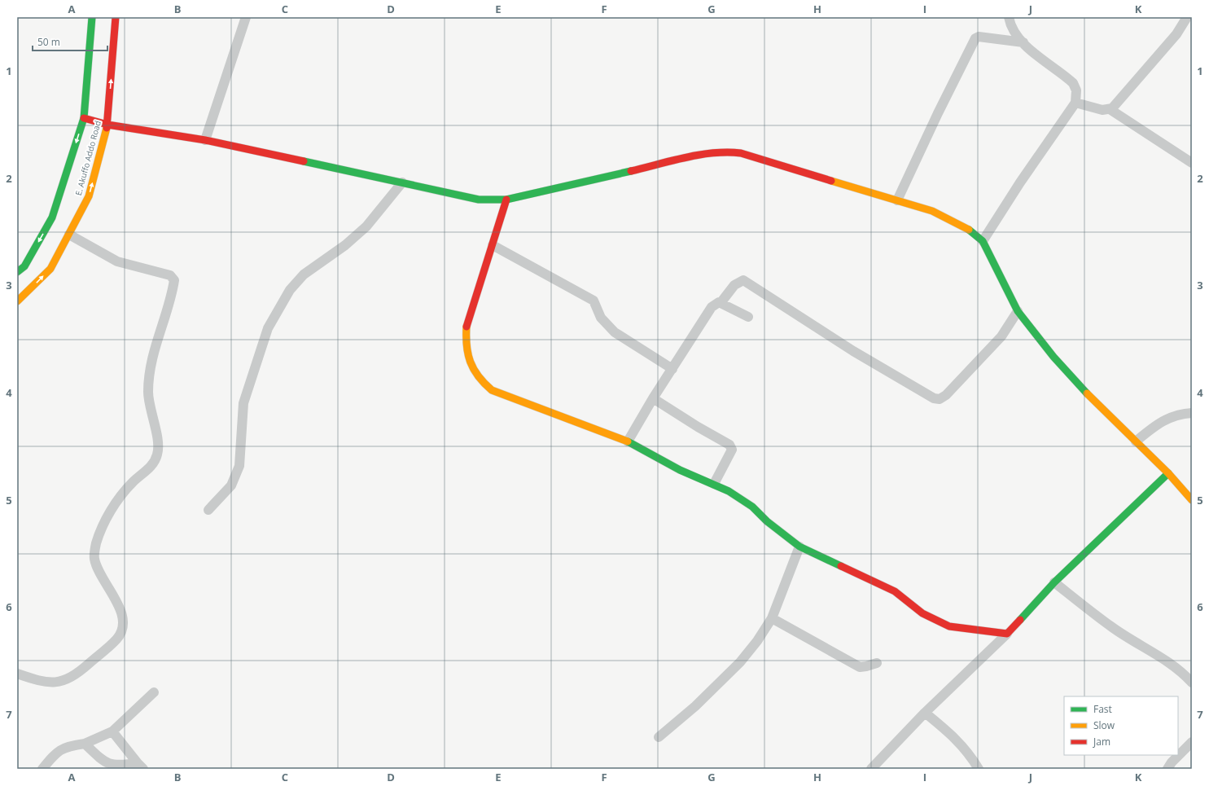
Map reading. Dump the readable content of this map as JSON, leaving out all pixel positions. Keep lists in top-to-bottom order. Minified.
{"streets":{"street":["E. Akuffo Addo Road"]},"legend":["Fast","Slow","Jam"],"scale_bar":"50 m","grid":{"columns":["A","B","C","D","E","F","G","H","I","J","K"],"rows":["1","2","3","4","5","6","7"]}}
